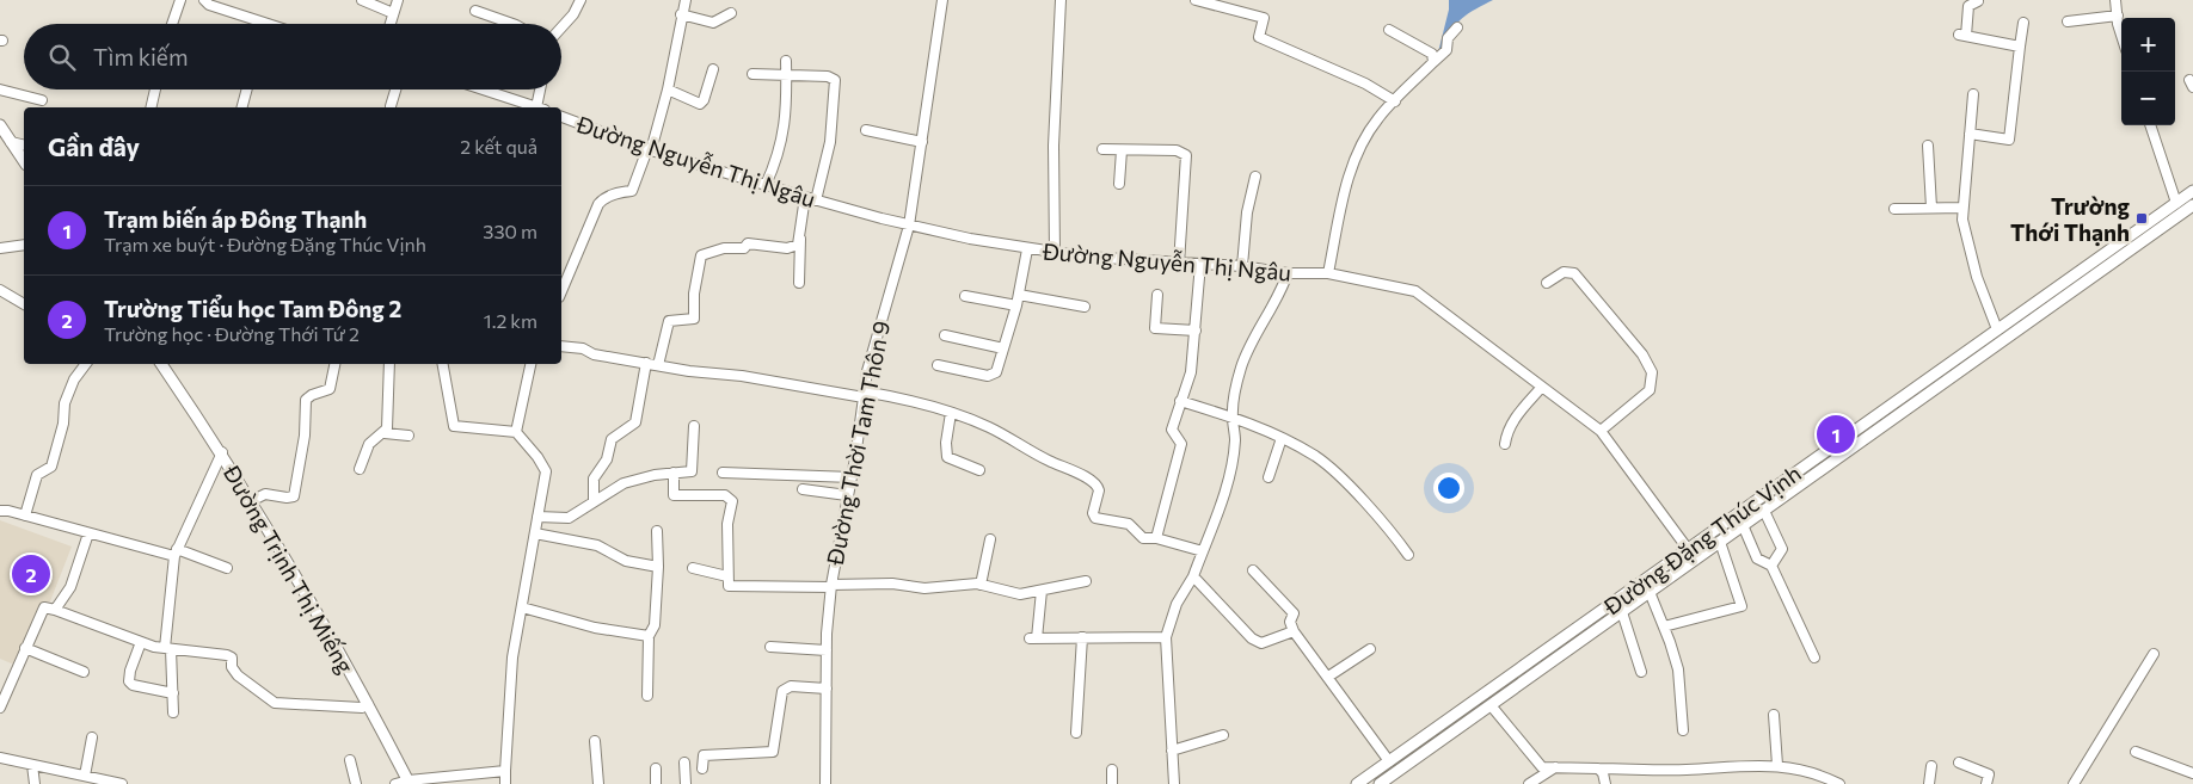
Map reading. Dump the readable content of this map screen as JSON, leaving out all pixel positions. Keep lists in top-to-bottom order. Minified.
{"streets":{"main road":["Đường Đặng Thúc Vịnh","Đường Trịnh Thị Miếng"],"street":["Đường Nguyễn Thị Ngâu","Đường Thời Tam Thôn 9"]},"crossings":[["Đường Nguyễn Thị Ngâu","Đường Thời Tam Thôn 9"],["Đường Nguyễn Thị Ngâu","Đường Đặng Thúc Vịnh"]],"places":{"transit":["Trường Thới Thạnh"]},"page":{"map_buttons":["+","−"],"search":"Tìm kiếm","heading":["Gần đây","2 kết quả"],"list":[{"mark":"1","name":"Trạm biến áp Đông Thạnh","note":"Trạm xe buýt · Đường Đặng Thúc Vịnh","value":"330 m"},{"mark":"2","name":"Trường Tiểu học Tam Đông 2","note":"Trường học · Đường Thới Tứ 2","value":"1.2 km"}],"pins":["1","2"]}}
